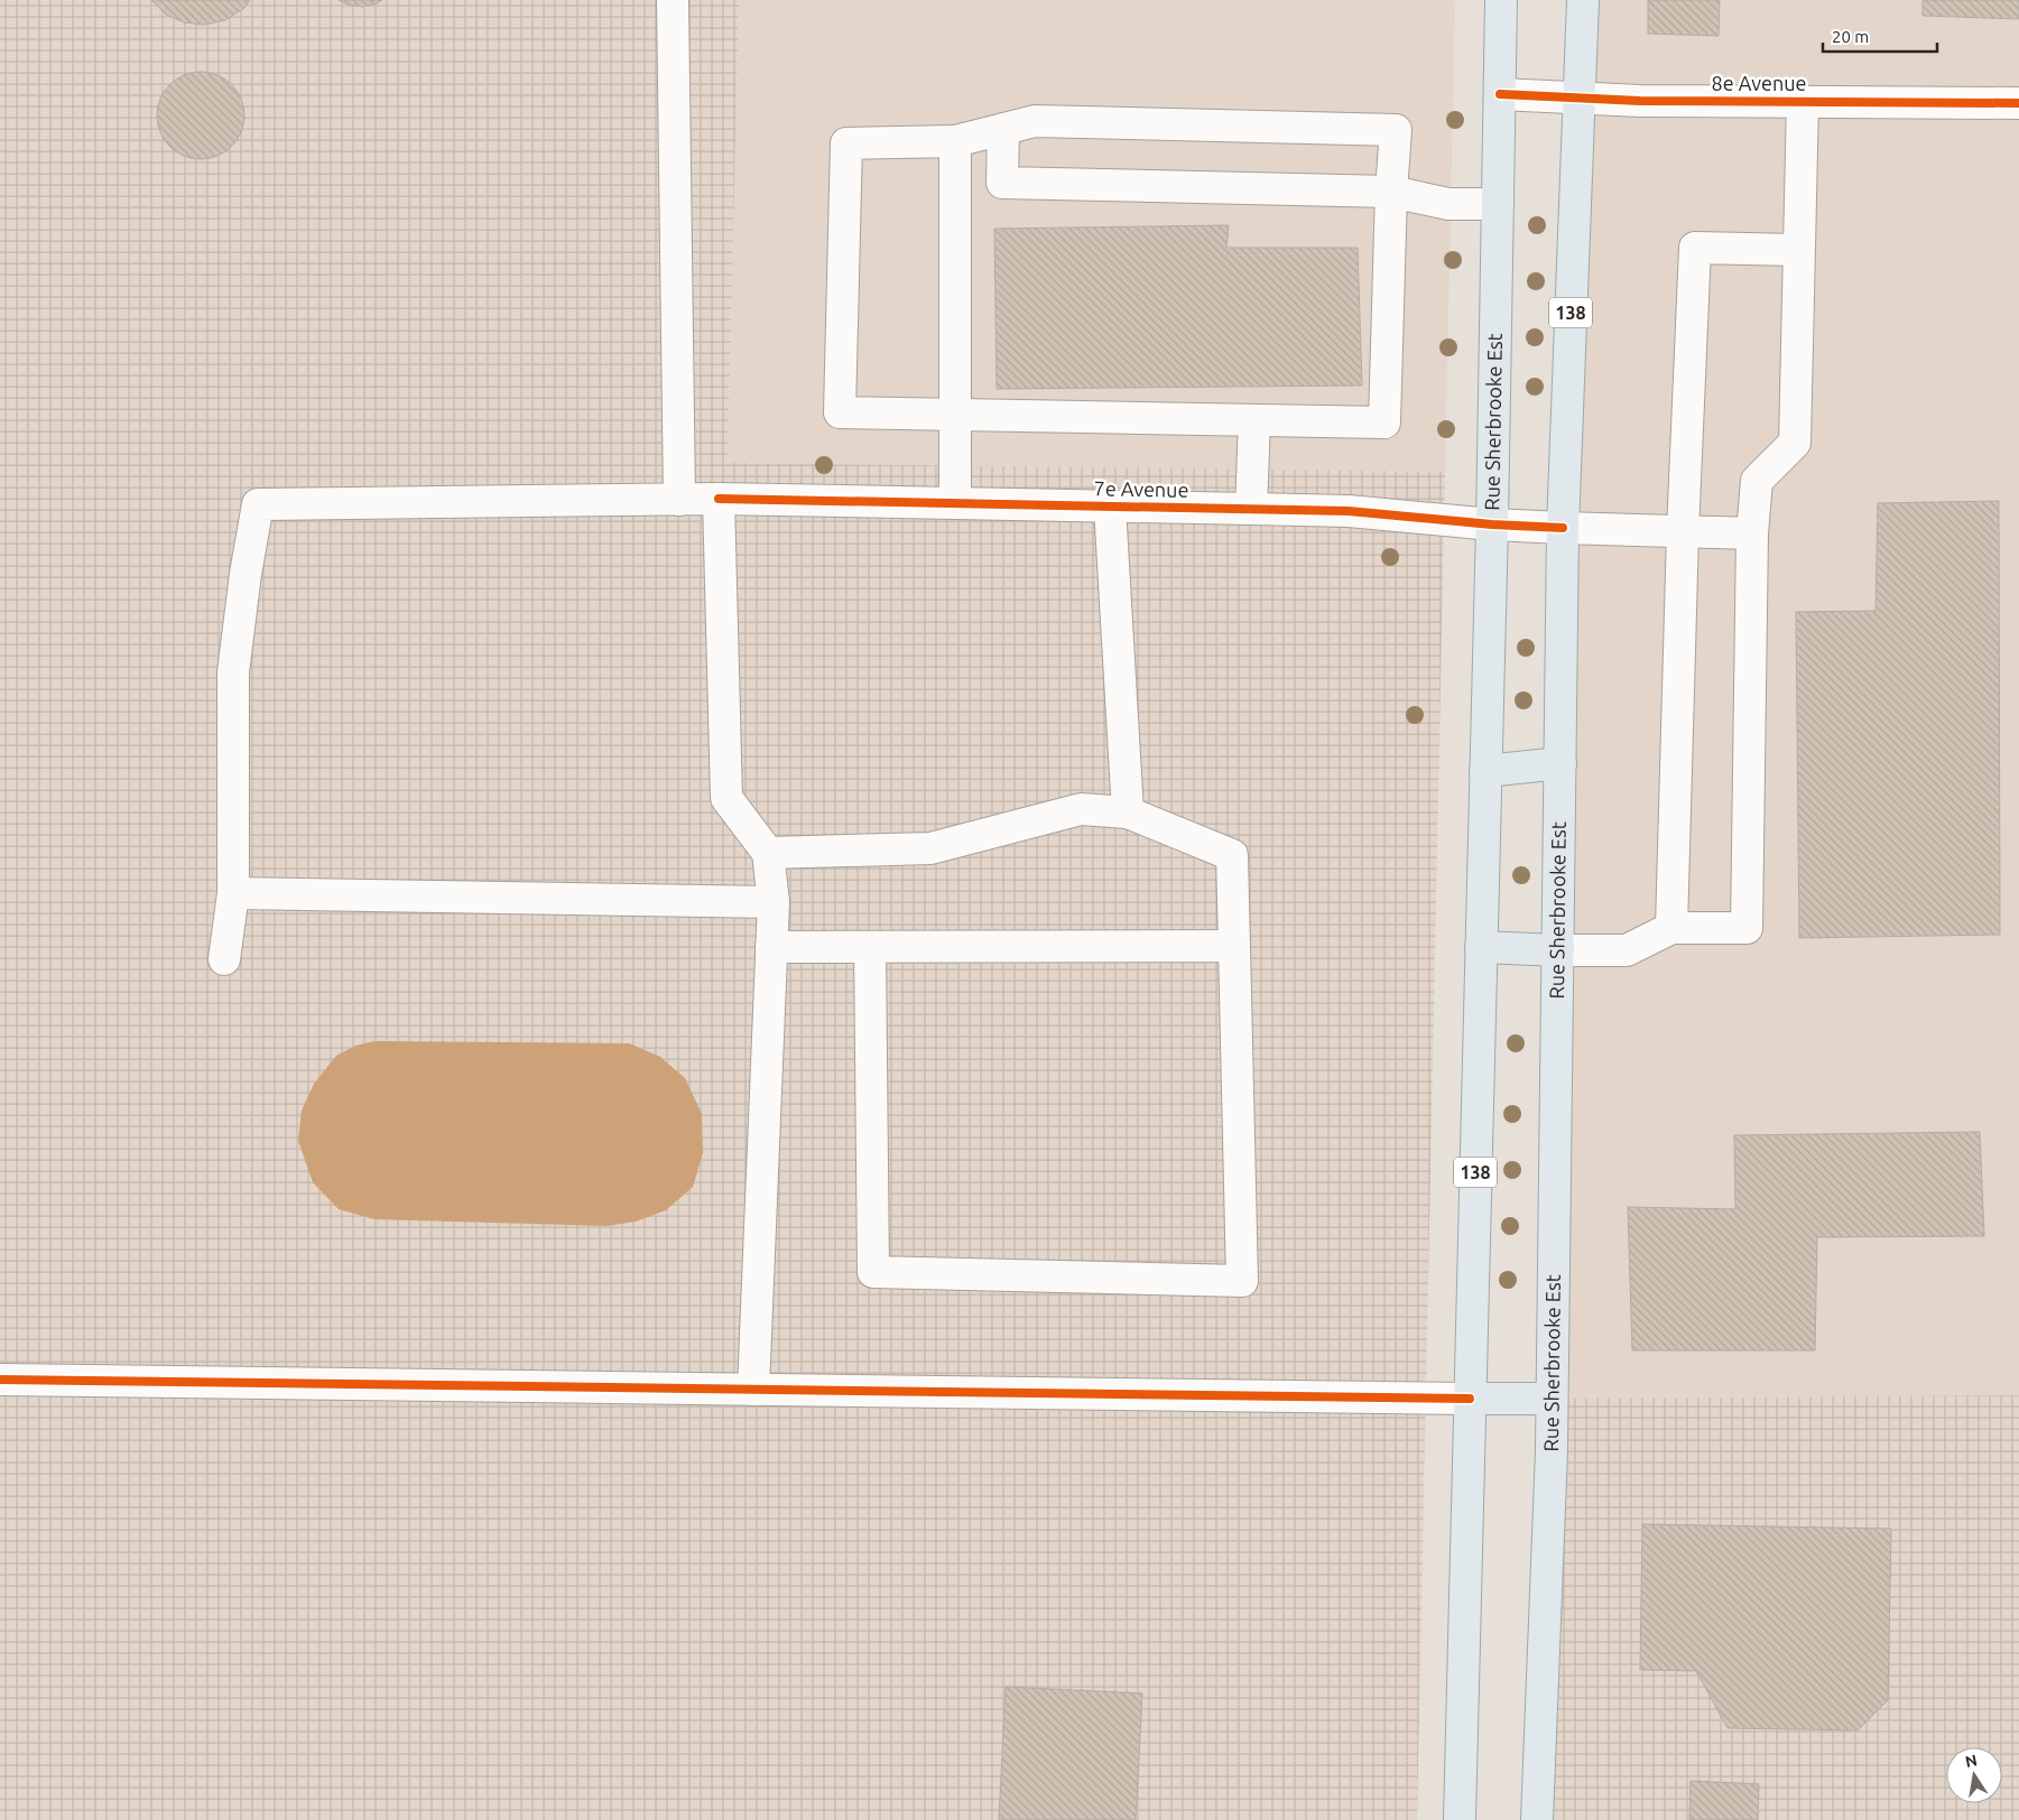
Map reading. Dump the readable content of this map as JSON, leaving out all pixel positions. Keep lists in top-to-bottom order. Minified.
{"streets":{"main road":["138","Rue Sherbrooke Est"],"street":["8e Avenue","7e Avenue"]},"crossings":[["8e Avenue","Rue Sherbrooke Est"],["Rue Sherbrooke Est","7e Avenue"]],"scale_bar":"20 m","north":"top"}
